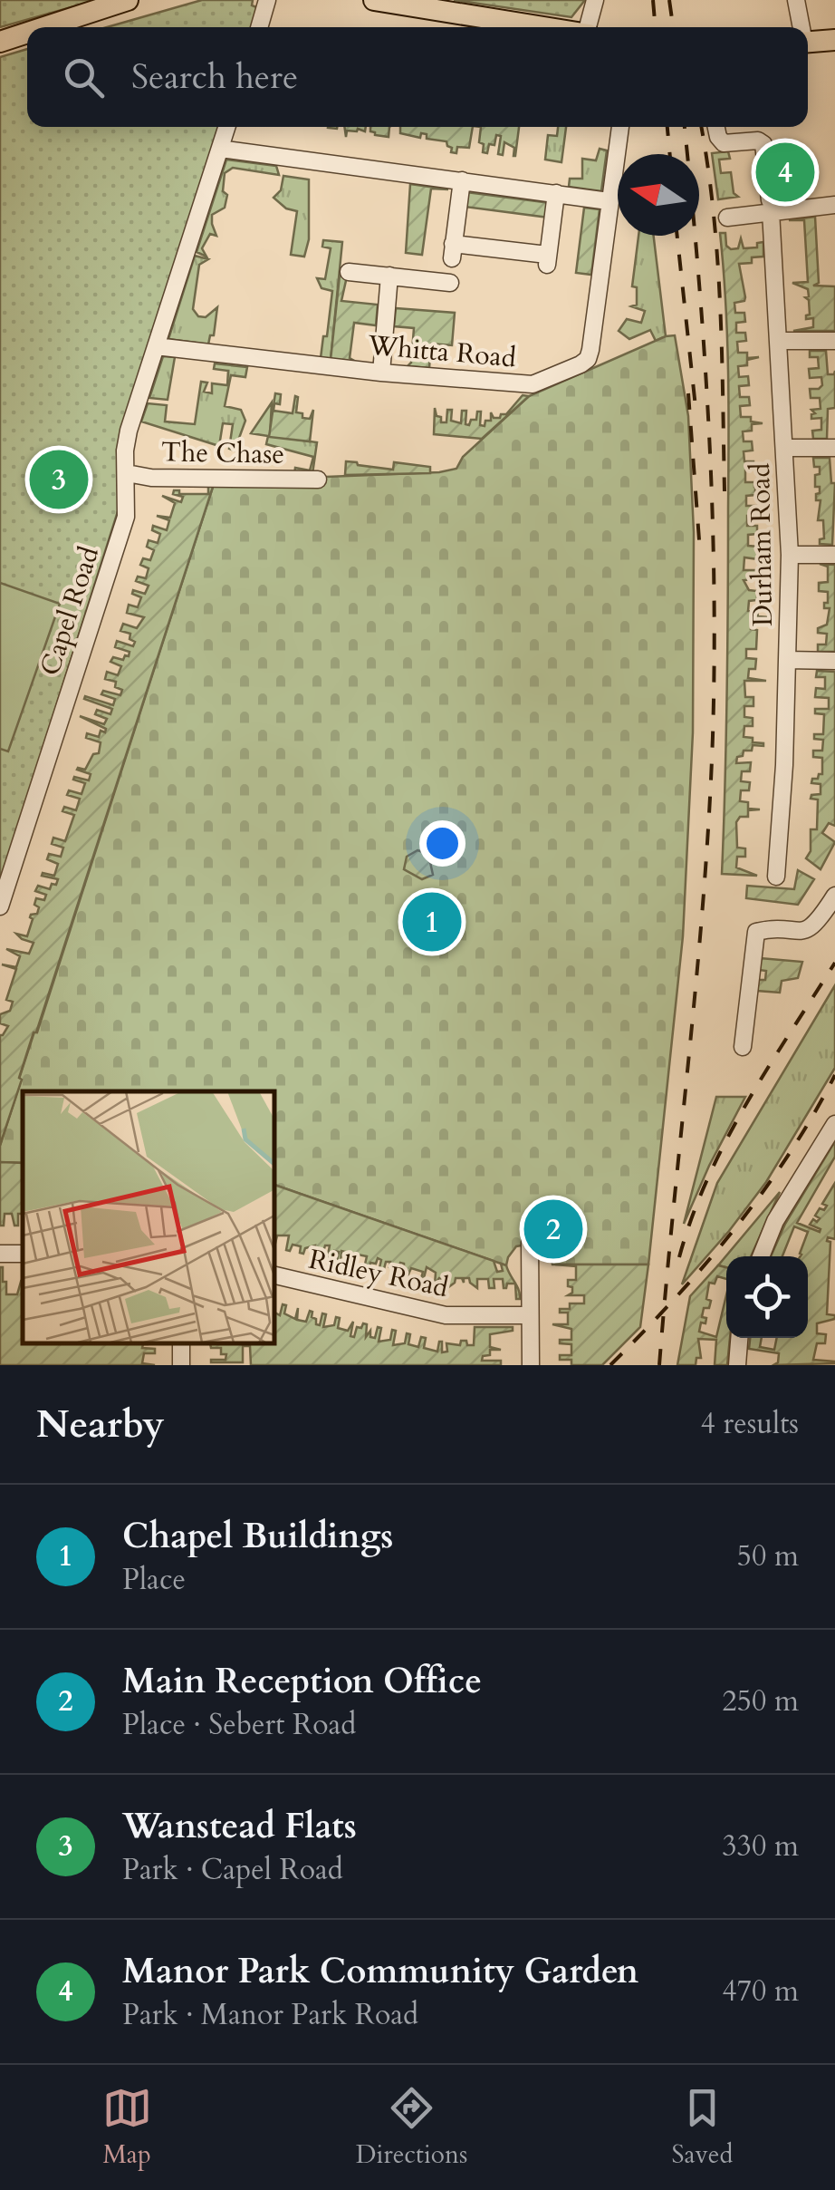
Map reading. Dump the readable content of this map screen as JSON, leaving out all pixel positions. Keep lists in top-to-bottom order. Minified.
{"streets":{"street":["Whitta Road","The Chase","Durham Road","Capel Road","Ridley Road"]},"crossings":[["Whitta Road","Capel Road"],["The Chase","Capel Road"]],"north":"left","page":{"search":"Search here","pins":["4","3","1","2"],"heading":["Nearby","4 results"],"list":[{"mark":"1","name":"Chapel Buildings","note":"Place","value":"50 m"},{"mark":"2","name":"Main Reception Office","note":"Place · Sebert Road","value":"250 m"},{"mark":"3","name":"Wanstead Flats","note":"Park · Capel Road","value":"330 m"},{"mark":"4","name":"Manor Park Community Garden","note":"Park · Manor Park Road","value":"470 m"}],"nav":["Map","Directions","Saved"]}}
